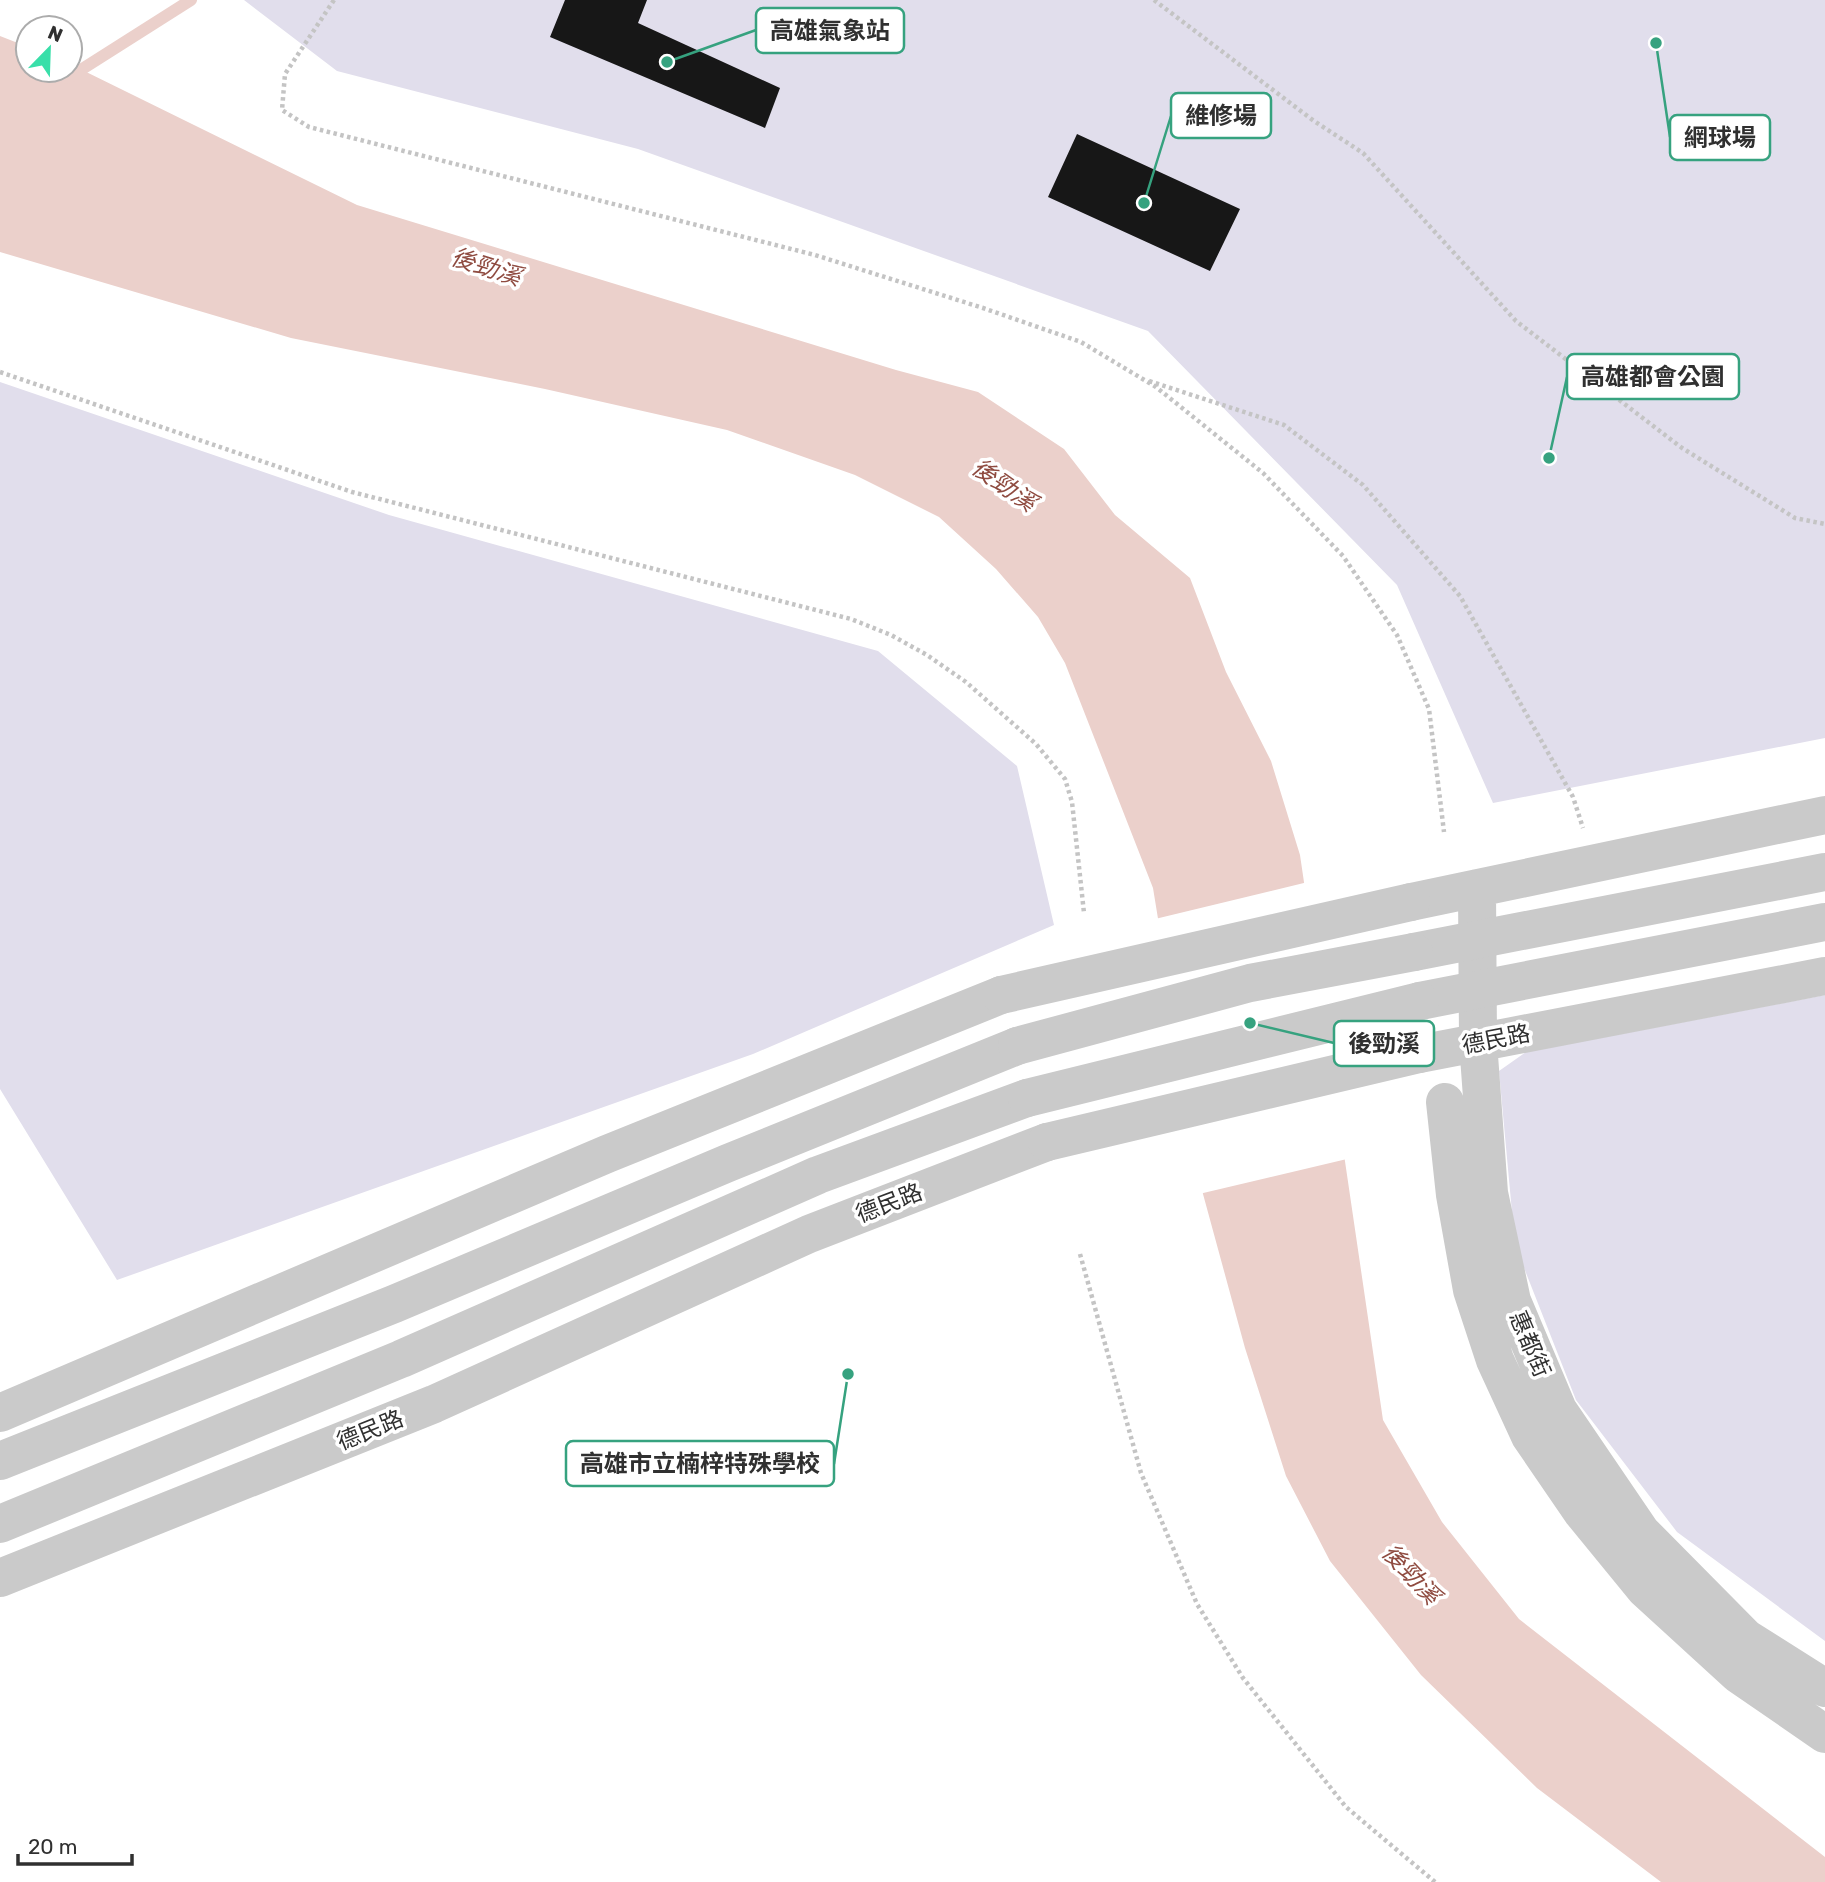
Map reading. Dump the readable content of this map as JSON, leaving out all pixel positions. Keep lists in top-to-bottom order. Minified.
{"streets":{"street":["德民路","惠都街"]},"crossings":[["德民路","惠都街"]],"water":["後勁溪"],"places":["網球場","高雄氣象站","維修場","高雄都會公園","後勁溪","高雄市立楠梓特殊學校"],"scale_bar":"20 m","north":"top right"}
